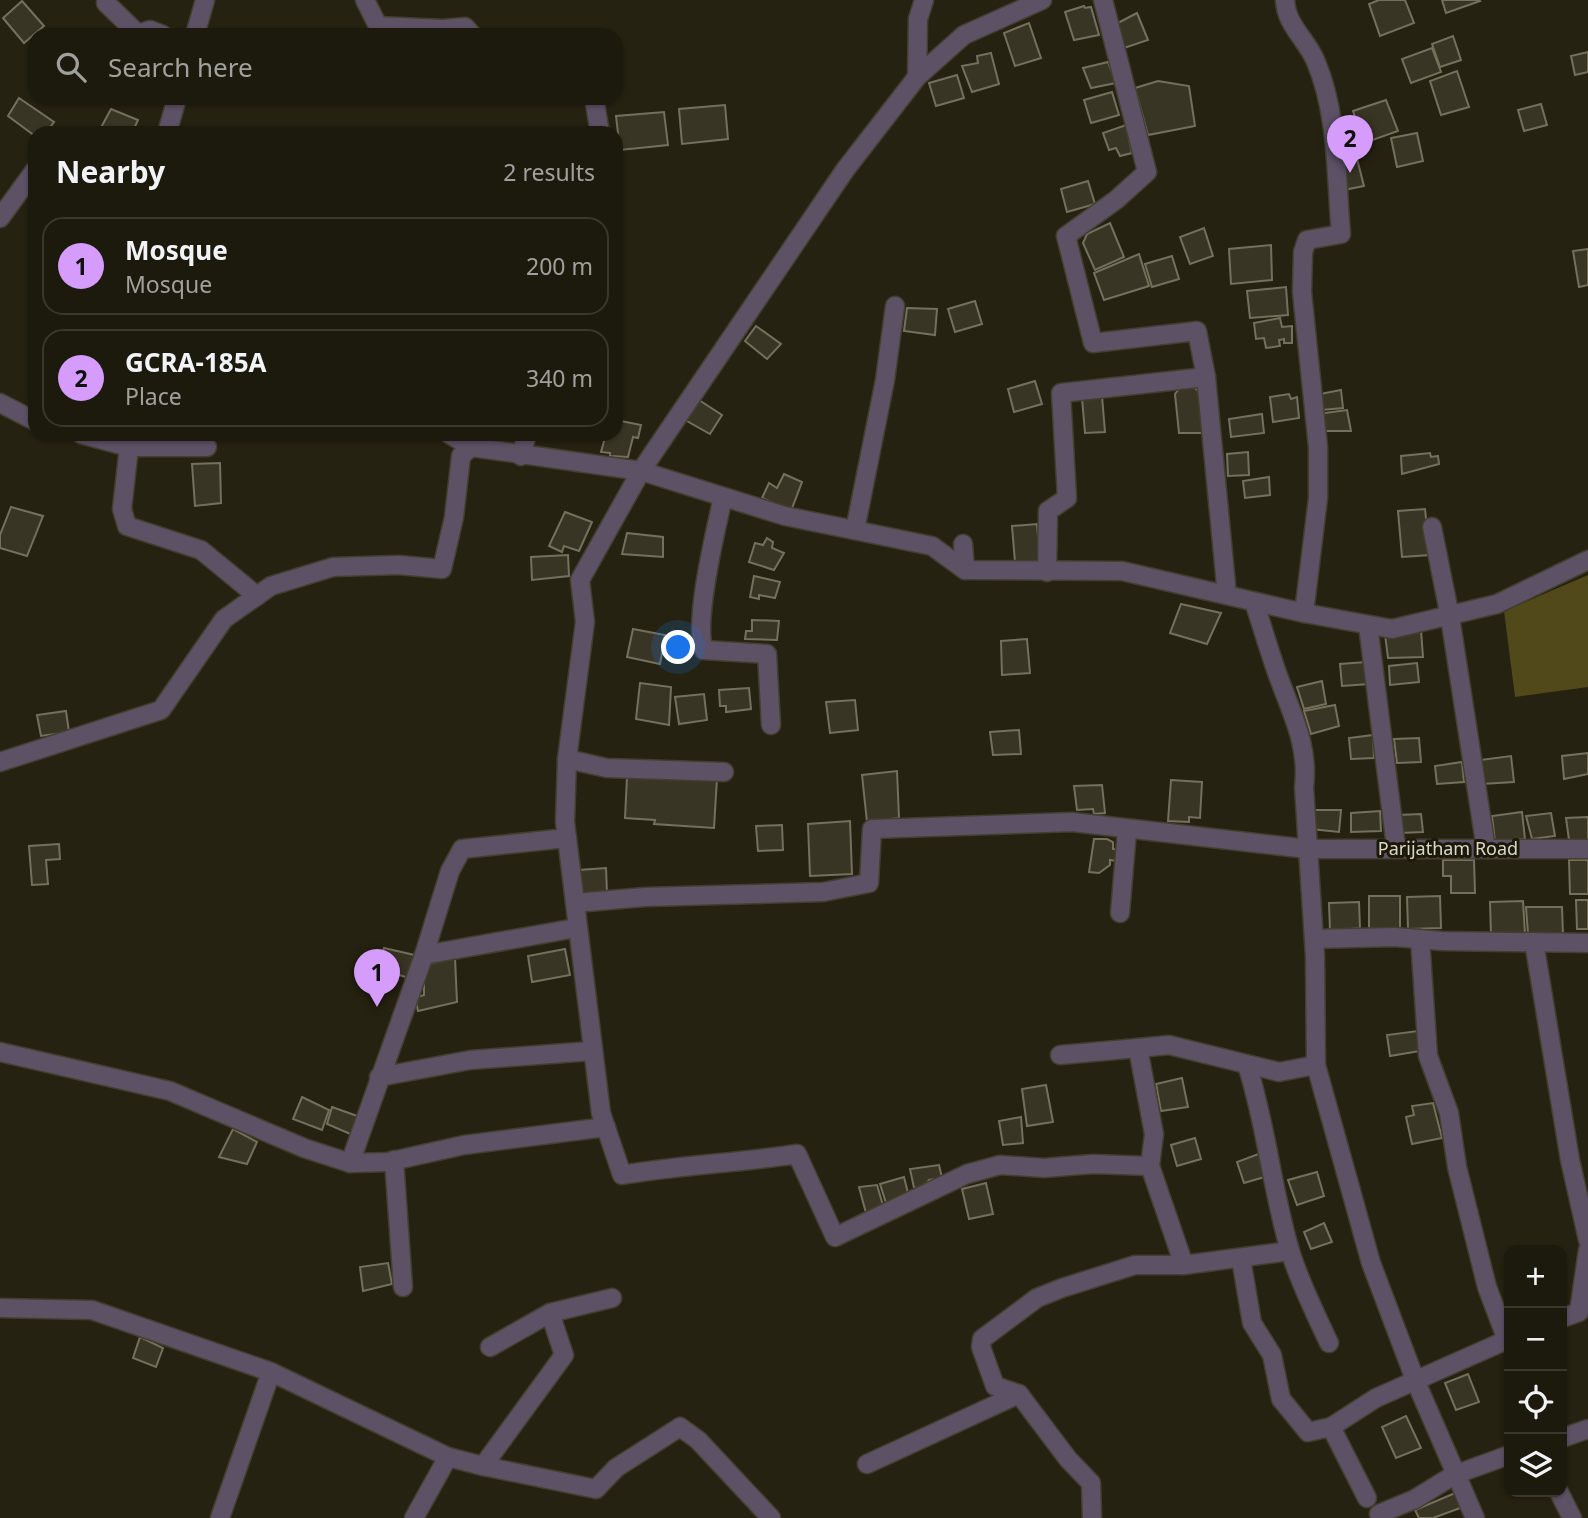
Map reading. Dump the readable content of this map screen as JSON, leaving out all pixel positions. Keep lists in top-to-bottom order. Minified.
{"streets":{"street":["Parijatham Road"]},"page":{"search":"Search here","pins":["2","1"],"heading":["Nearby","2 results"],"list":[{"mark":"1","name":"Mosque","note":"Mosque","value":"200 m"},{"mark":"2","name":"GCRA-185A","note":"Place","value":"340 m"}],"map_buttons":["+","−"]}}
